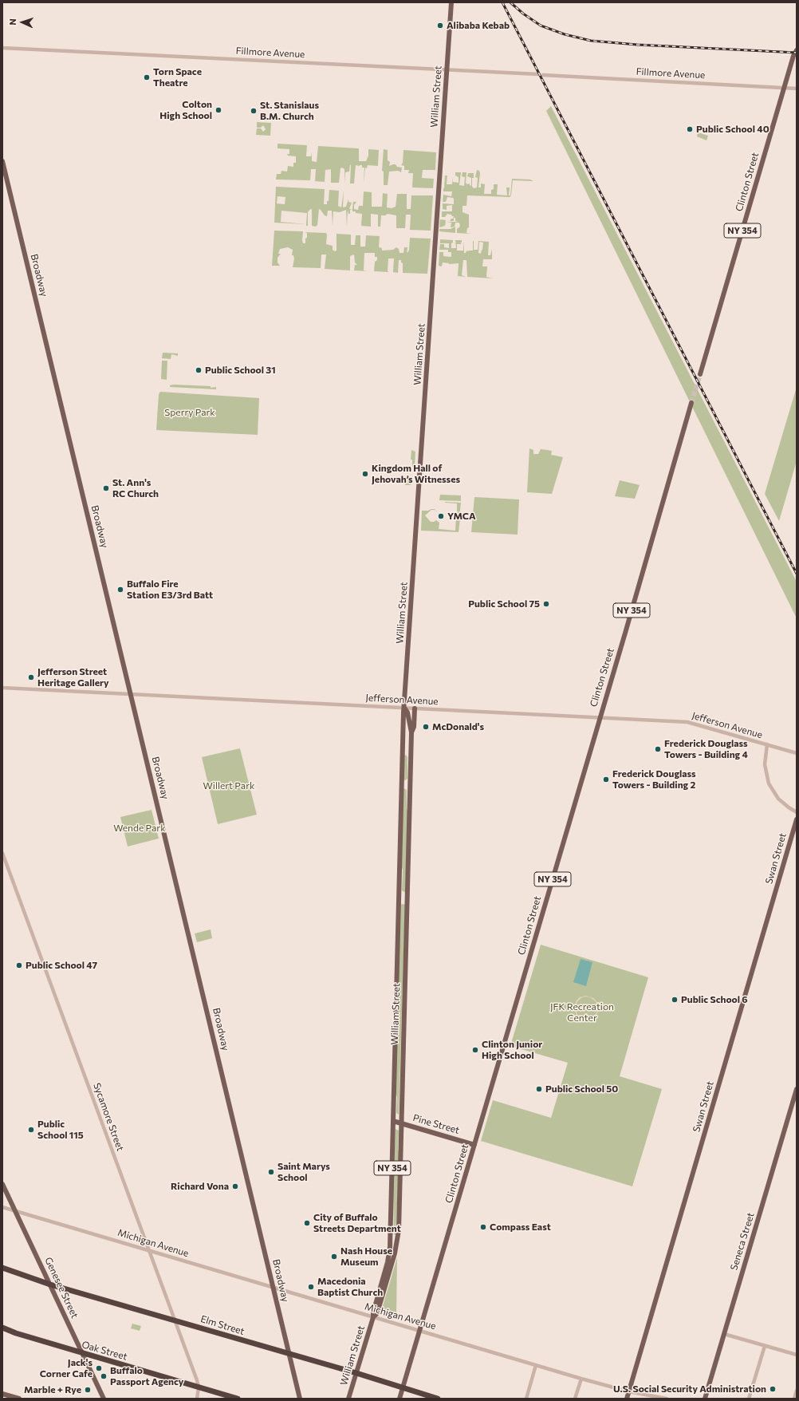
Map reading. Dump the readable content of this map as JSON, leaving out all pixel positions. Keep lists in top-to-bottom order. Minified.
{"streets":{"highway":["Elm Street","Oak Street"],"main road":["William Street","Clinton Street","NY 354","Broadway","Swan Street","Pine Street","Seneca Street","Genesee Street"],"street":["Fillmore Avenue","Jefferson Avenue","Sycamore Street","Michigan Avenue"]},"crossings":[["Fillmore Avenue","William Street"],["Fillmore Avenue","Clinton Street"],["William Street","NY 354"],["William Street","Jefferson Avenue"],["William Street","Pine Street"],["William Street","Michigan Avenue"],["William Street","Elm Street"],["Clinton Street","Jefferson Avenue"],["Clinton Street","Pine Street"],["Clinton Street","Michigan Avenue"],["Clinton Street","Elm Street"],["NY 354","Jefferson Avenue"],["Broadway","Jefferson Avenue"],["Broadway","Michigan Avenue"],["Broadway","Elm Street"],["Swan Street","Michigan Avenue"],["Sycamore Street","Michigan Avenue"],["Sycamore Street","Elm Street"],["Sycamore Street","Oak Street"],["Michigan Avenue","Genesee Street"],["Genesee Street","Elm Street"],["Genesee Street","Oak Street"]],"parks":["Sperry Park","Willert Park","Wende Park","JFK Recreation Center"],"places":["Alibaba Kebab","Torn Space Theatre","Colton High School","St. Stanislaus B.M. Church","Public School 40","Public School 31","Kingdom Hall of Jehovah’s Witnesses","St. Ann's RC Church","YMCA","Buffalo Fire Station E3/3rd Batt","Public School 75","Jefferson Street Heritage Gallery","McDonald's","Frederick Douglass Towers - Building 4","Frederick Douglass Towers - Building 2","Public School 47","Public School 6","Clinton Junior High School","Public School 50","Public School 115","Saint Marys School","Richard Vona","City of Buffalo Streets Department","Compass East","Nash House Museum","Macedonia Baptist Church","Jack's Corner Cafe","Buffalo Passport Agency","U.S. Social Security Administration","Marble + Rye"],"north":"left"}
